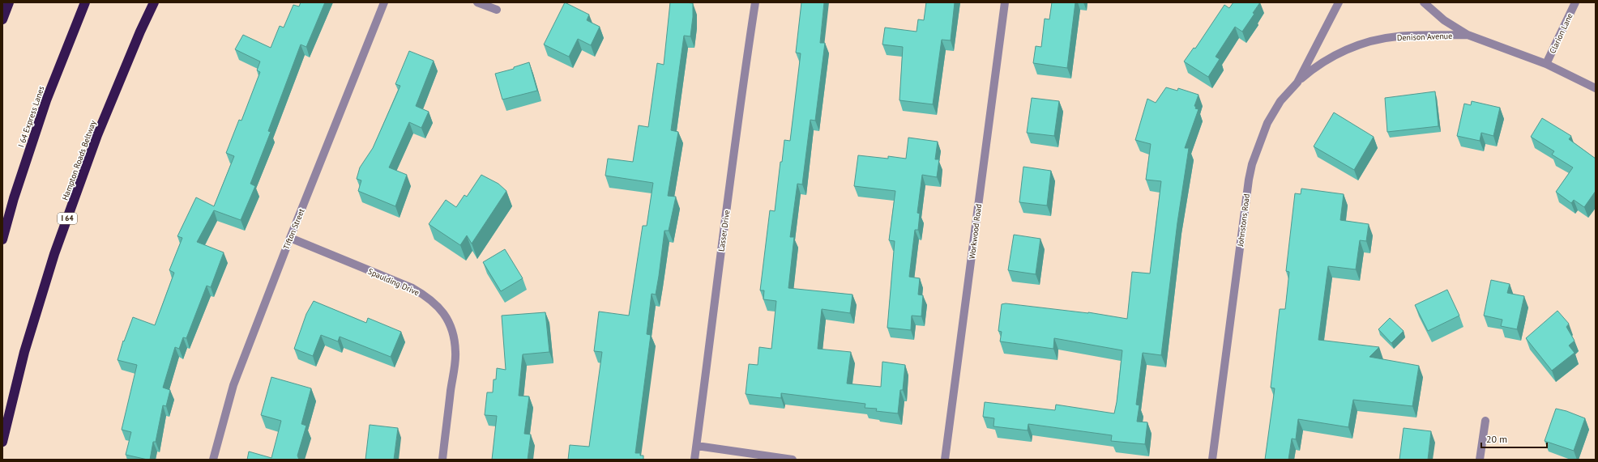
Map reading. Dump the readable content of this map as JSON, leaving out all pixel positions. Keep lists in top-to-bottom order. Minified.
{"streets":{"highway":["I 64 Express Lanes","Hampton Roads Beltway","I 64"],"street":["Clarion Lane","Denison Avenue","Johnstons Road","Tifton Street","Lasser Drive","Workwood Road","Spaulding Drive"]},"crossings":[["Clarion Lane","Denison Avenue"],["Denison Avenue","Johnstons Road"],["Tifton Street","Spaulding Drive"]],"scale_bar":"20 m"}
